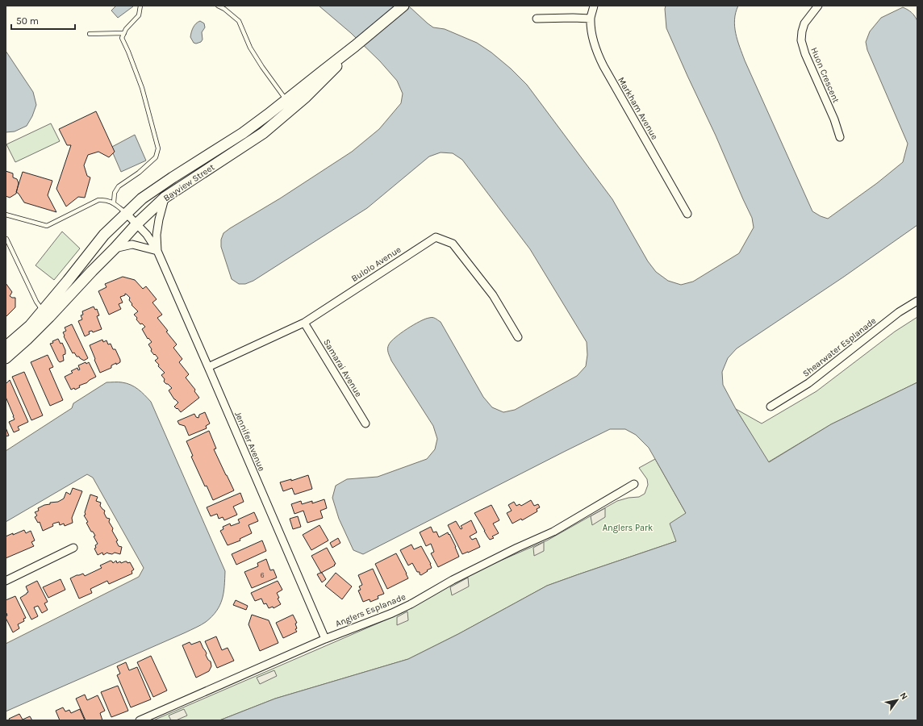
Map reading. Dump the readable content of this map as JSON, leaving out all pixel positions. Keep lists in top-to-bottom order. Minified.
{"streets":{"main road":["Bayview Street"],"street":["Huon Crescent","Markham Avenue","Bulolo Avenue","Shearwater Esplanade","Samarai Avenue","Jennifer Avenue","Anglers Esplanade"]},"crossings":[["Bayview Street","Jennifer Avenue"],["Bulolo Avenue","Samarai Avenue"],["Bulolo Avenue","Jennifer Avenue"],["Jennifer Avenue","Anglers Esplanade"]],"parks":["Anglers Park"],"house_numbers":["6"],"scale_bar":"50 m","north":"top right"}
